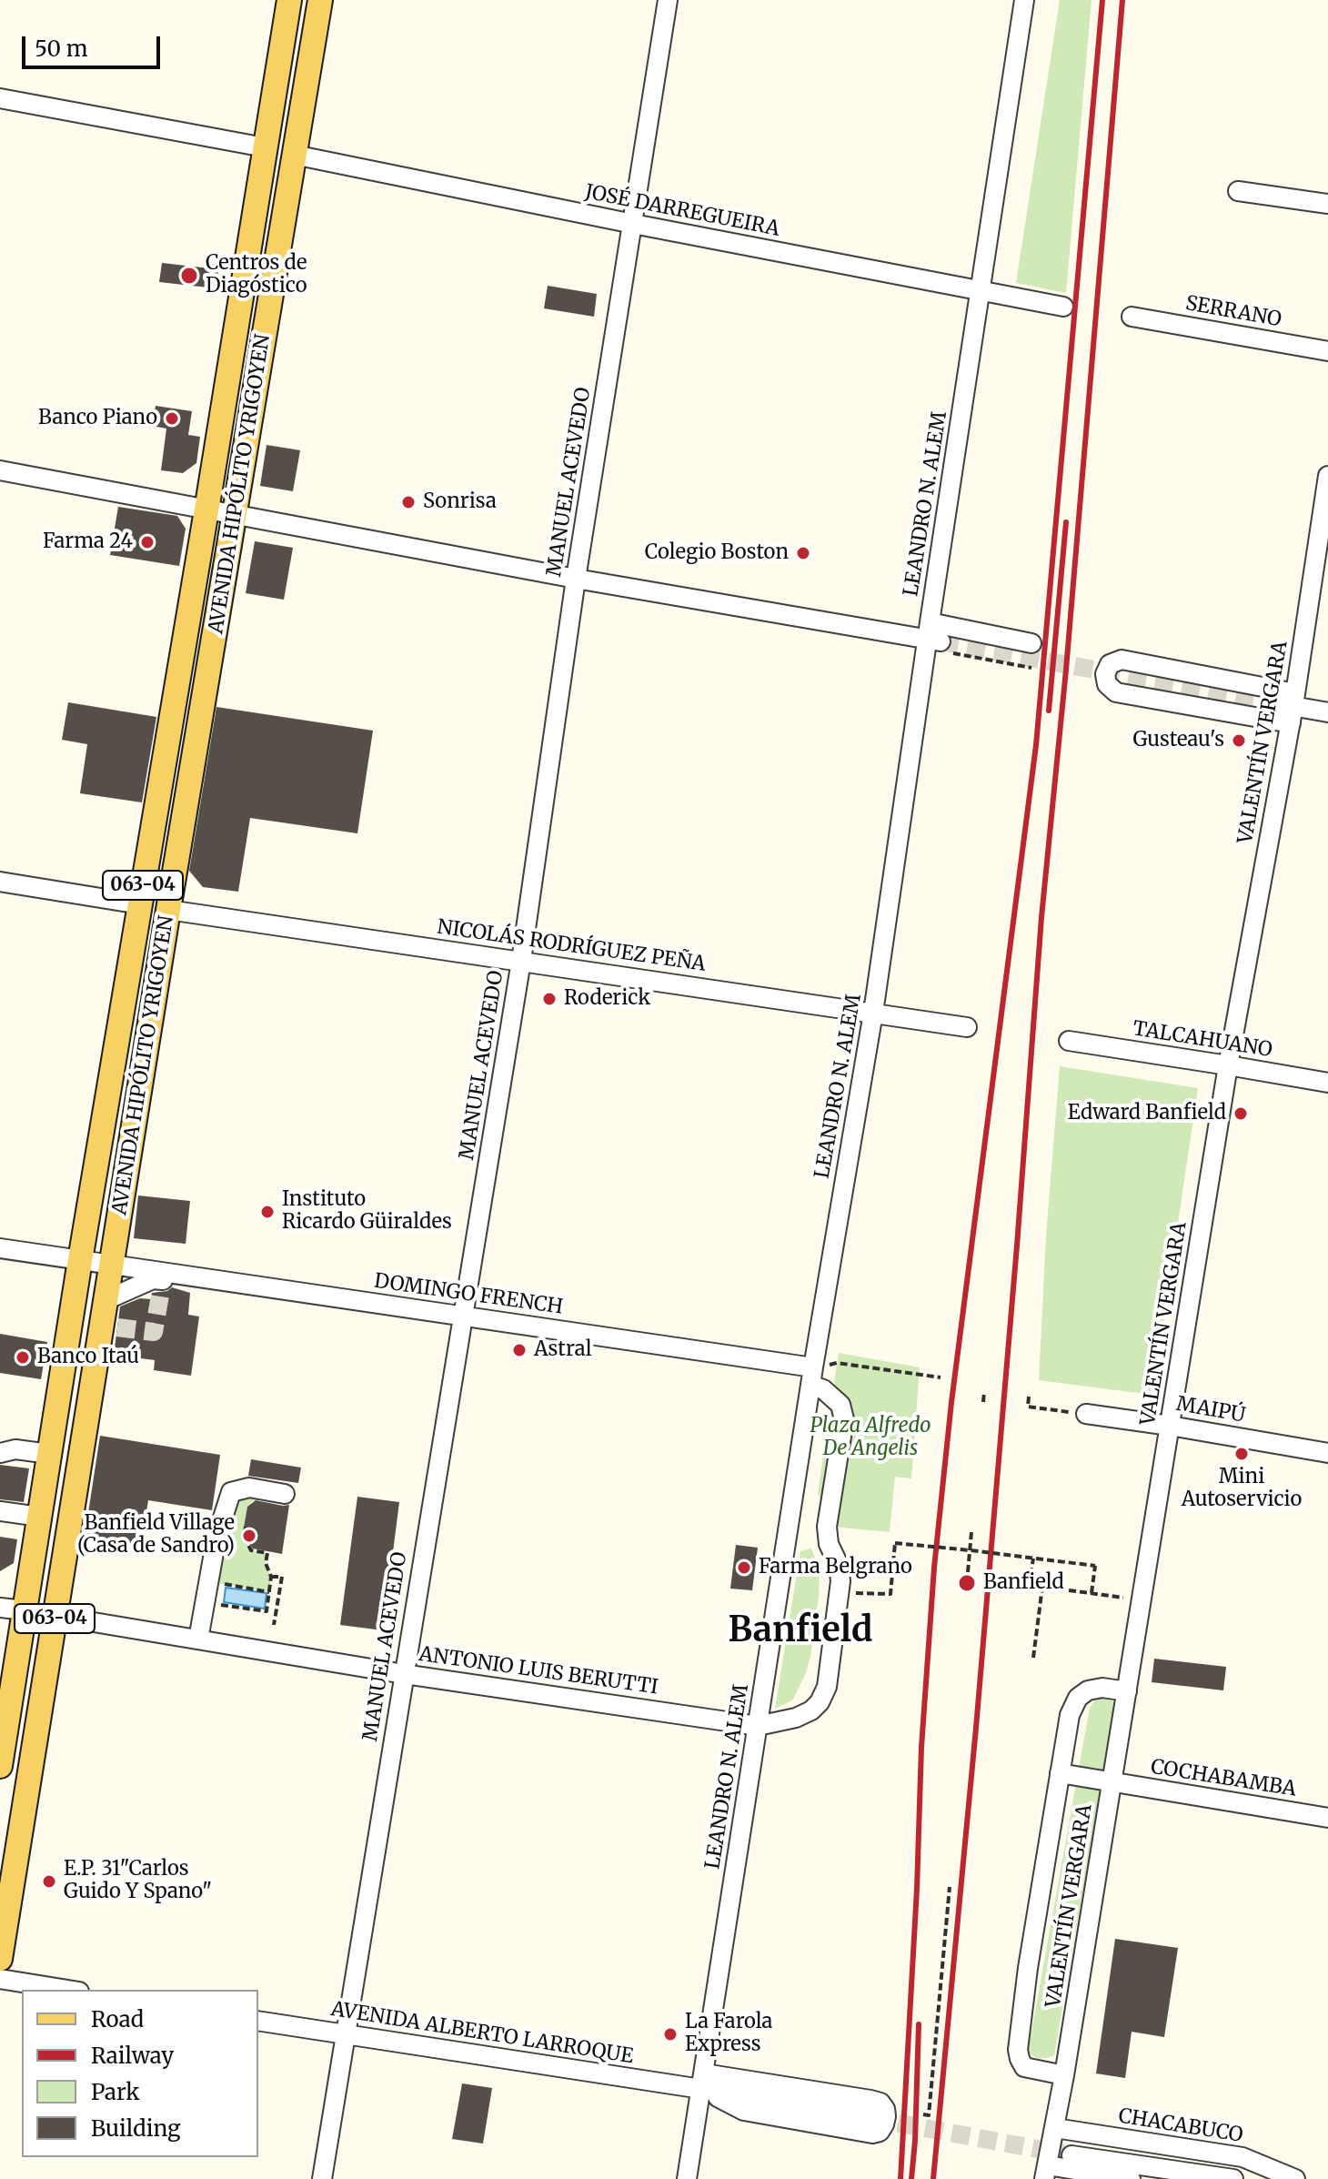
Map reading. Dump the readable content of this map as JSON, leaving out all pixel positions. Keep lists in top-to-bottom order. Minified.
{"streets":{"main road":["AVENIDA HIPÓLITO YRIGOYEN","063-04"],"street":["JOSÉ DARREGUEIRA","SERRANO","MANUEL ACEVEDO","LEANDRO N. ALEM","VALENTÍN VERGARA","NICOLÁS RODRÍGUEZ PEÑA","TALCAHUANO","DOMINGO FRENCH","MAIPÚ","ANTONIO LUIS BERUTTI","COCHABAMBA","AVENIDA ALBERTO LARROQUE","CHACABUCO"]},"crossings":[["JOSÉ DARREGUEIRA","MANUEL ACEVEDO"],["JOSÉ DARREGUEIRA","AVENIDA HIPÓLITO YRIGOYEN"],["JOSÉ DARREGUEIRA","LEANDRO N. ALEM"],["MANUEL ACEVEDO","NICOLÁS RODRÍGUEZ PEÑA"],["MANUEL ACEVEDO","DOMINGO FRENCH"],["MANUEL ACEVEDO","ANTONIO LUIS BERUTTI"],["MANUEL ACEVEDO","AVENIDA ALBERTO LARROQUE"],["AVENIDA HIPÓLITO YRIGOYEN","NICOLÁS RODRÍGUEZ PEÑA"],["AVENIDA HIPÓLITO YRIGOYEN","DOMINGO FRENCH"],["AVENIDA HIPÓLITO YRIGOYEN","ANTONIO LUIS BERUTTI"],["LEANDRO N. ALEM","NICOLÁS RODRÍGUEZ PEÑA"],["LEANDRO N. ALEM","DOMINGO FRENCH"],["LEANDRO N. ALEM","ANTONIO LUIS BERUTTI"],["LEANDRO N. ALEM","AVENIDA ALBERTO LARROQUE"],["VALENTÍN VERGARA","TALCAHUANO"],["VALENTÍN VERGARA","MAIPÚ"],["VALENTÍN VERGARA","COCHABAMBA"],["VALENTÍN VERGARA","CHACABUCO"]],"districts":["Banfield"],"parks":["Plaza Alfredo De Angelis"],"places":["Centros de Diagóstico","Banco Piano","Sonrisa","Farma 24","Colegio Boston","Gusteau's","Roderick","Edward Banfield","Instituto Ricardo Güiraldes","Astral","Banco Itaú","Mini Autoservicio","Banfield Village (Casa de Sandro)","Farma Belgrano","Banfield","E.P. 31\"Carlos Guido Y Spano\"","La Farola Express"],"legend":["Road","Railway","Park","Building"],"scale_bar":"50 m"}
